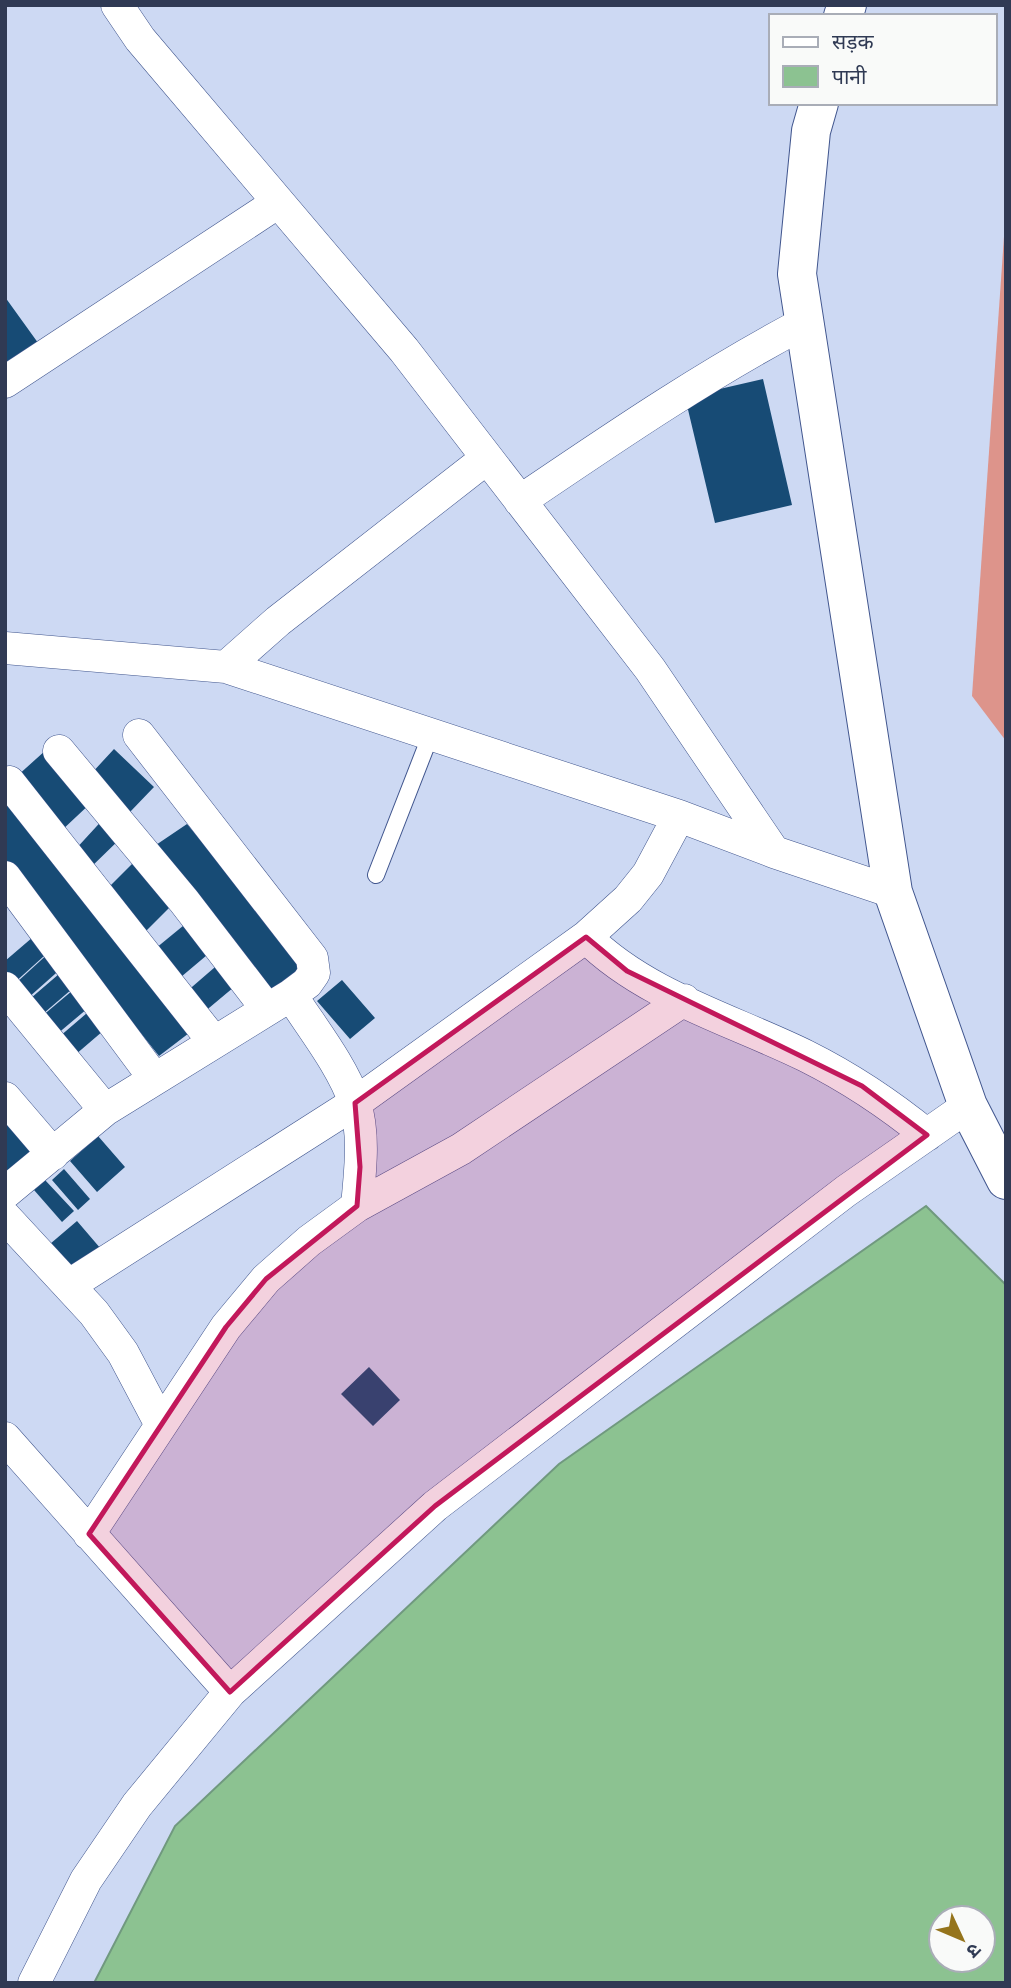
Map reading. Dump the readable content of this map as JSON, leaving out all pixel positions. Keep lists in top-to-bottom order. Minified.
{"legend":["सड़क","पानी"],"north":"bottom right"}
